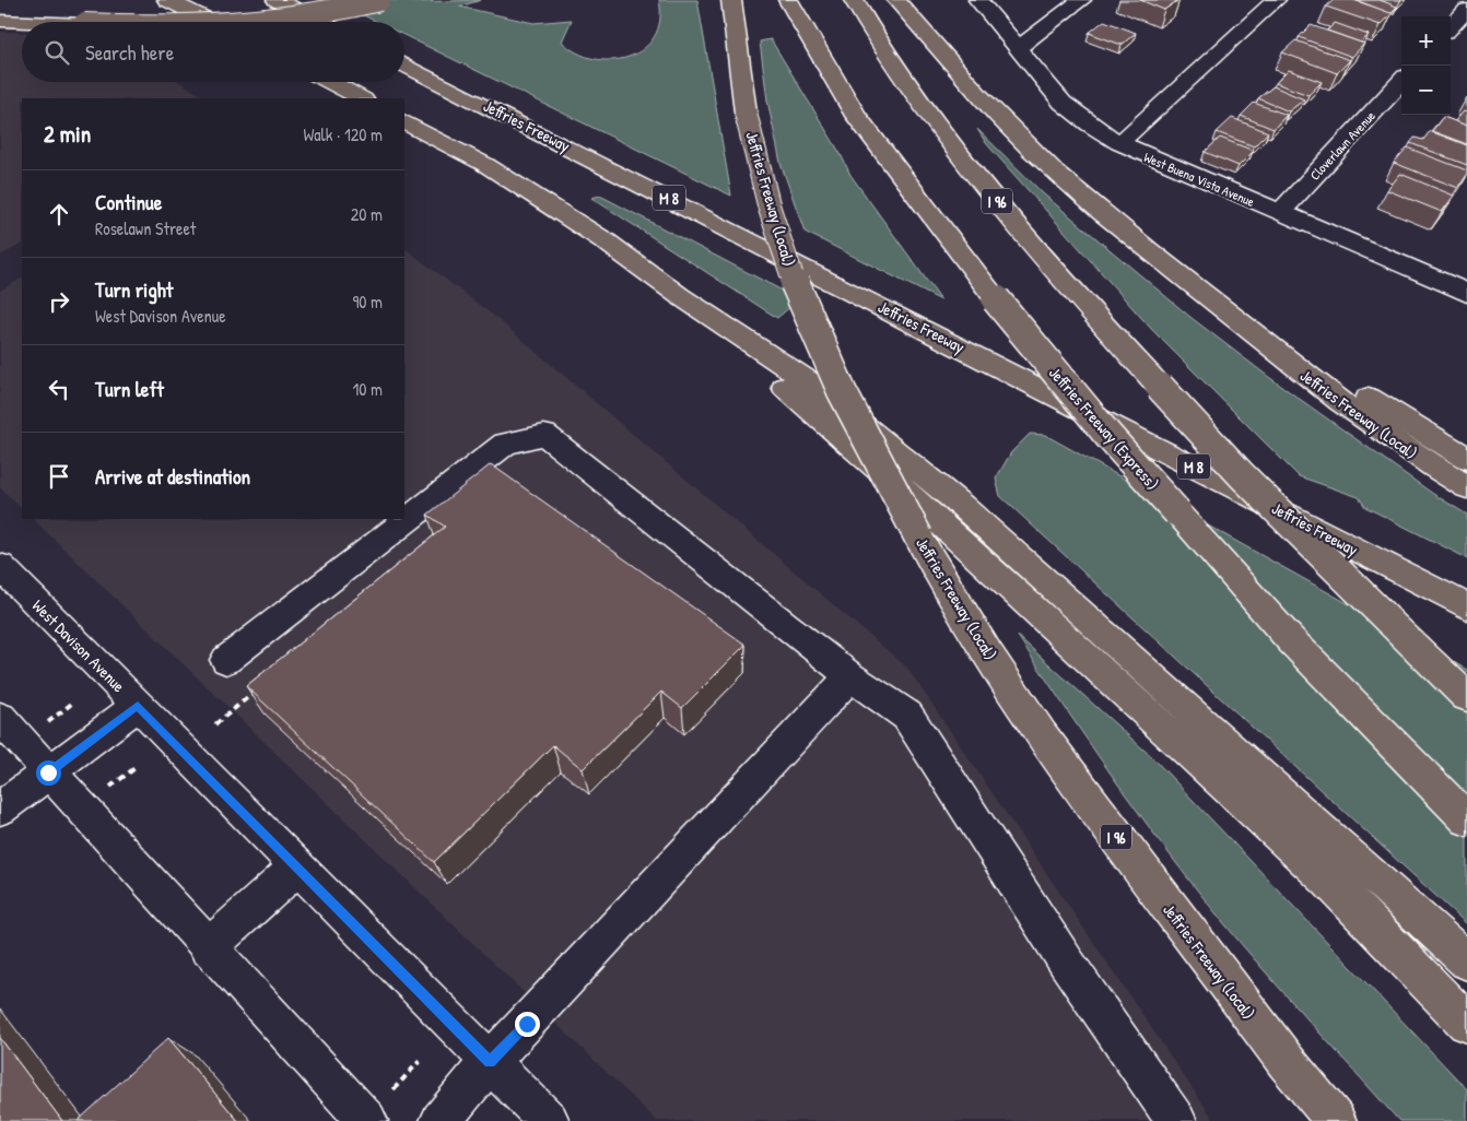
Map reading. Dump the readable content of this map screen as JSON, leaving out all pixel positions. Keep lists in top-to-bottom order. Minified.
{"streets":{"highway":["Jeffries Freeway","M 8","Jeffries Freeway (Local)","I 96","Jeffries Freeway (Express)"],"street":["Cloverlawn Avenue","West Buena Vista Avenue","West Davison Avenue"]},"crossings":[["Cloverlawn Avenue","West Buena Vista Avenue"]],"page":{"map_buttons":["+","−"],"search":"Search here","heading":["2 min","Walk · 120 m"],"list":[["Continue","Roselawn Street","20 m"],["Turn right","West Davison Avenue","90 m"],["Turn left","10 m"],"Arrive at destination"]}}
